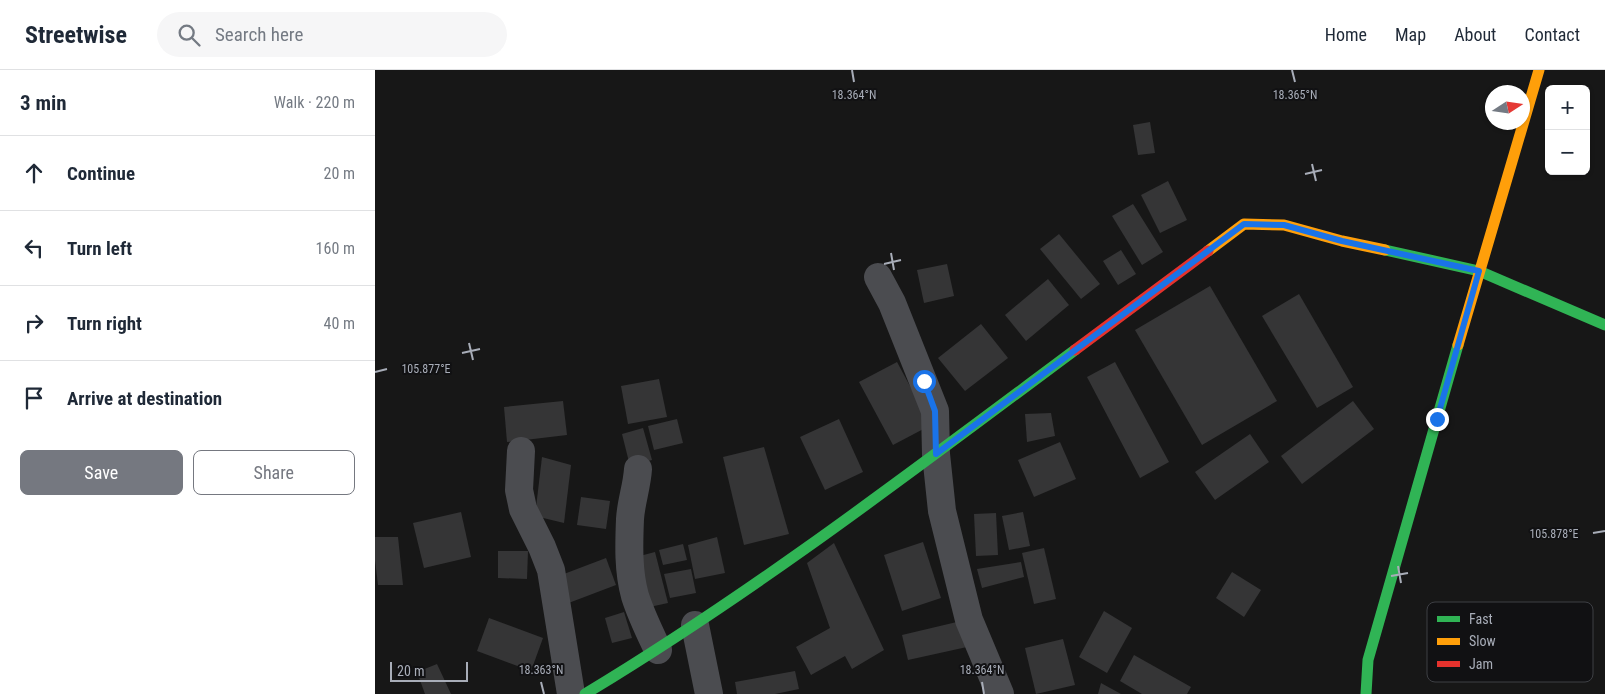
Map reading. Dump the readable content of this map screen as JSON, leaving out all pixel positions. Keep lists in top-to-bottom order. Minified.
{"legend":["Fast","Slow","Jam"],"scale_bar":"20 m","north":"right","page":{"header":"Streetwise","search":"Search here","nav":["Home","Map","About","Contact"],"heading":["3 min","Walk · 220 m"],"map_buttons":["+","−"],"list":[["Continue","20 m"],["Turn left","160 m"],["Turn right","40 m"],"Arrive at destination"],"buttons":["Save","Share"],"scale":"20 m"},"coordinates":["18.364°N","18.365°N","105.877°E","105.878°E","18.363°N"]}
